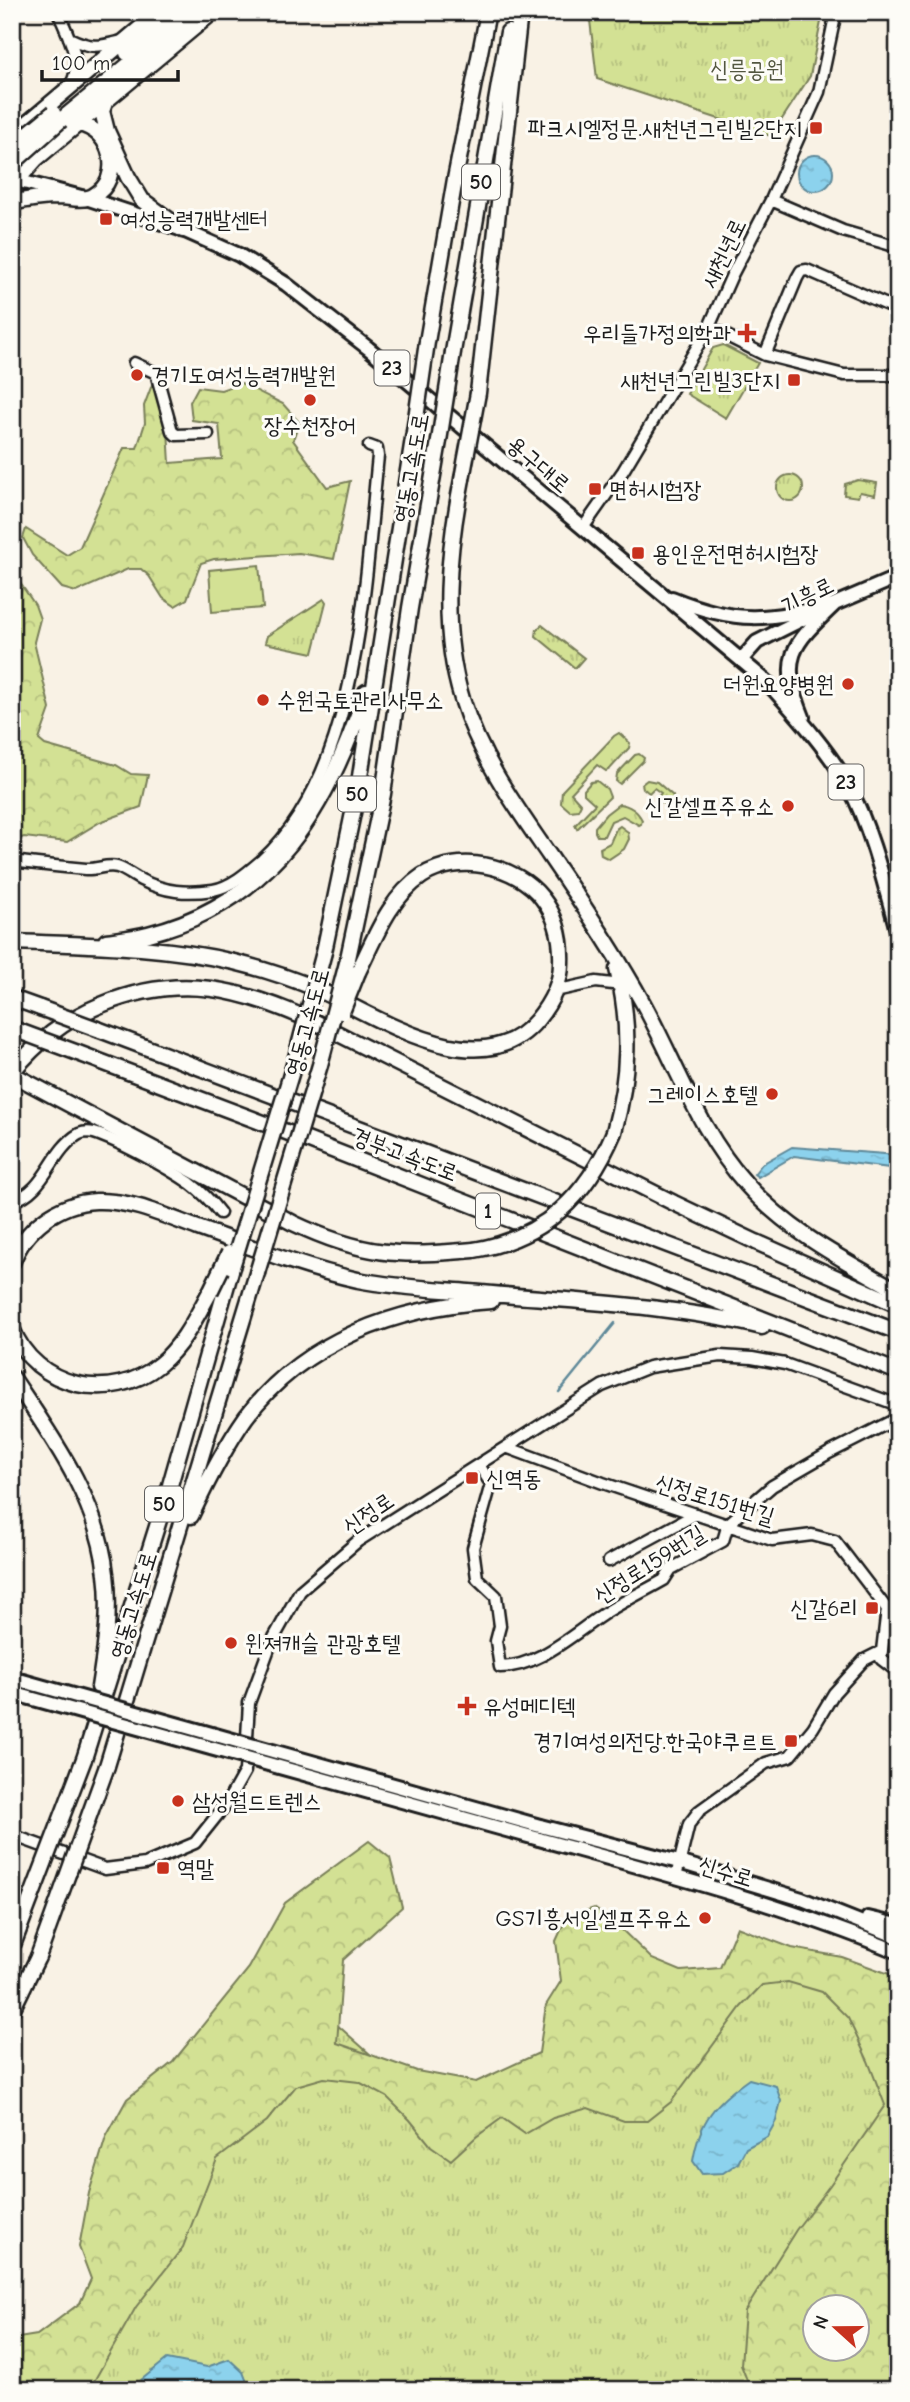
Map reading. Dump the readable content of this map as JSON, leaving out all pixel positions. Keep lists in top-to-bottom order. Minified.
{"streets":{"highway":["50","영동고속도로","경부고속도로","1"],"main road":["23","용구대로","기흥로","신수로"],"street":["새천년로","신정로151번길","신정로","신정로159번길"]},"crossings":[["새천년로","용구대로"],["용구대로","기흥로"],["신정로151번길","신정로"],["신정로151번길","신정로159번길"],["신정로","신정로159번길"]],"parks":["신릉공원"],"places":{"transit":["파크시엘정문.새천년그린빌2단지","여성능력개발센터","새천년그린빌3단지","면허시험장","용인운전면허시험장","신역동","신갈6리","경기여성의전당.한국야쿠르트","역말"],"health":["우리들가정의학과","유성메디텍"],"other":["경기도여성능력개발원","장수천장어","더원요양병원","수원국토관리사무소","신갈셀프주유소","그레이스호텔","윈져캐슬 관광호텔","삼성월드트렌스","GS기흥서일셀프주유소"]},"scale_bar":"100 m","north":"left"}
